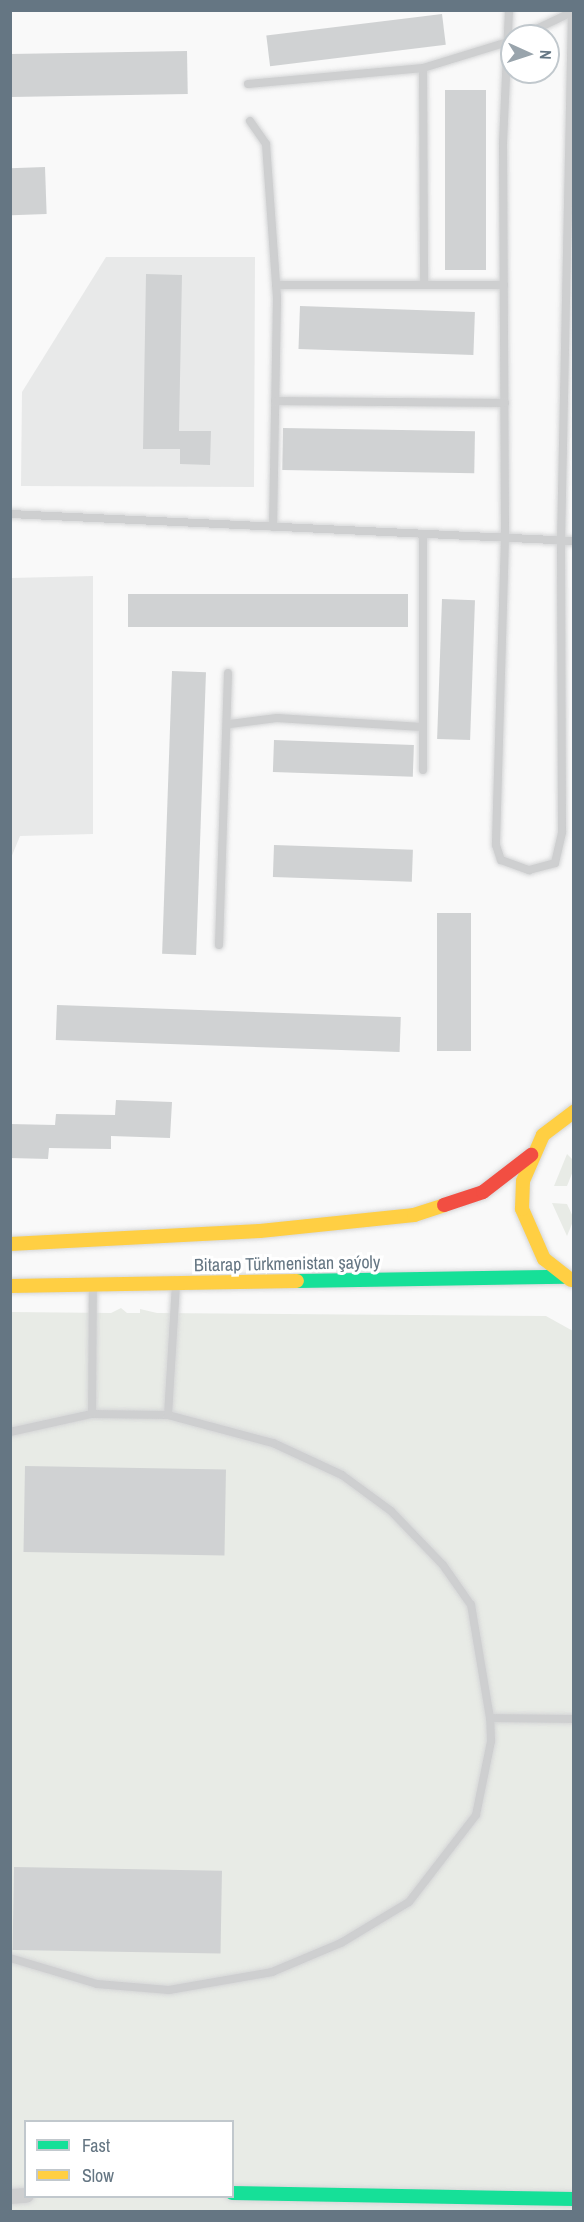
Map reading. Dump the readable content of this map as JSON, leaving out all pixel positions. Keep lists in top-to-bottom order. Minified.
{"streets":{"main road":["Bitarap Türkmenistan şaýoly"]},"legend":["Fast","Slow"],"north":"right"}
